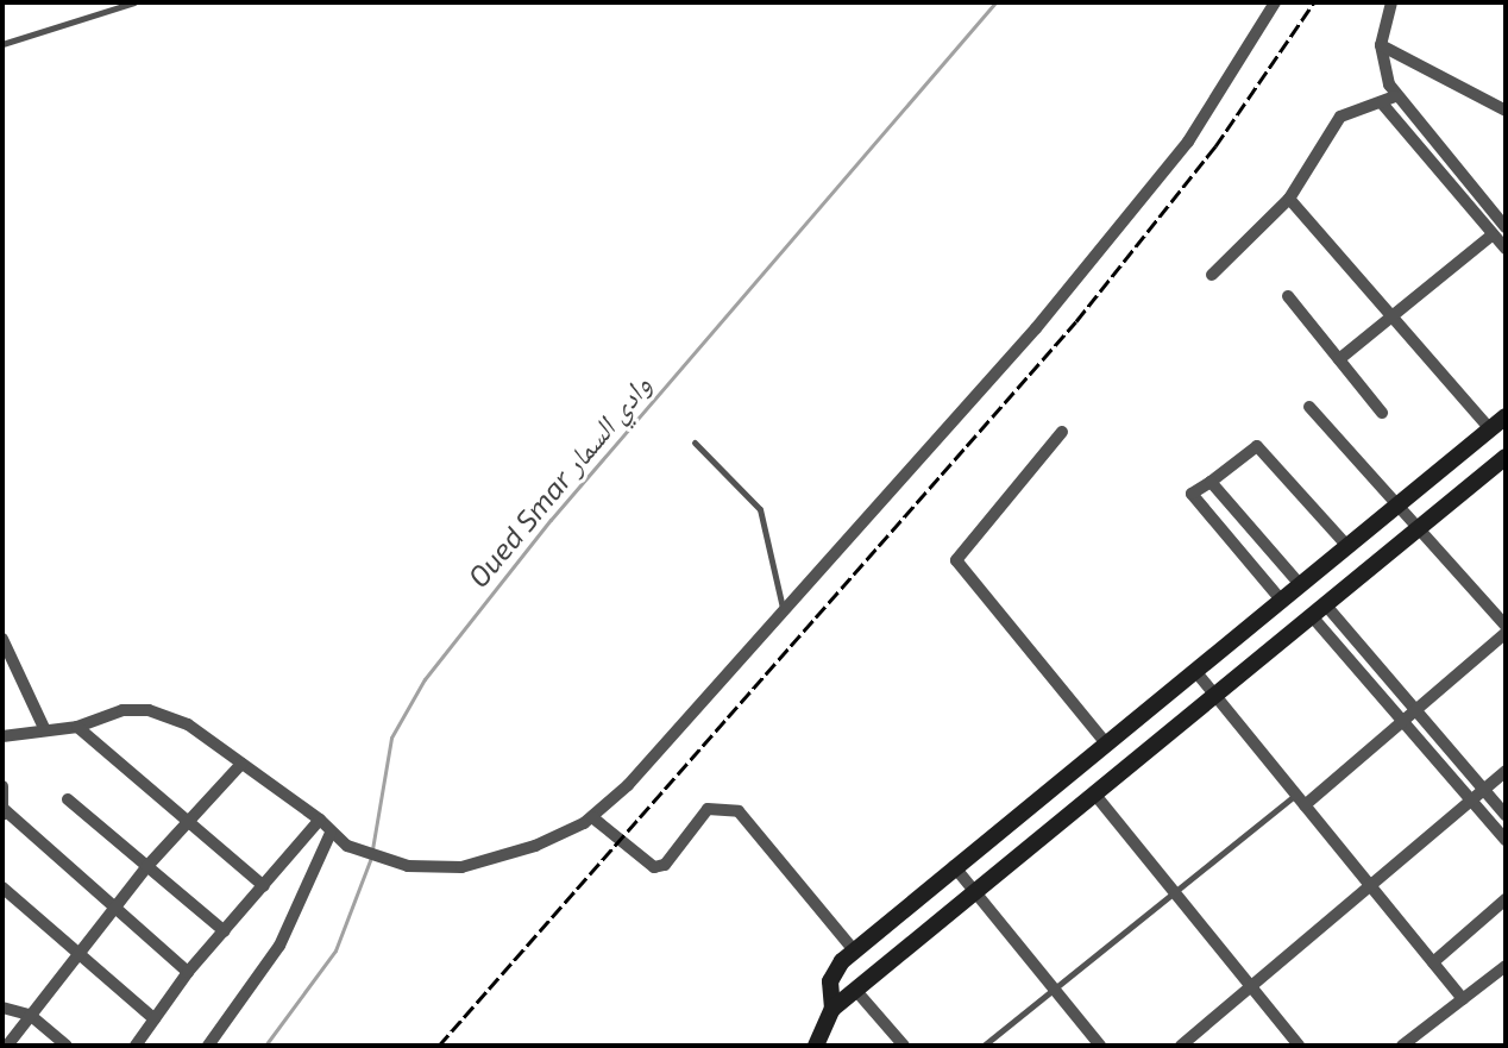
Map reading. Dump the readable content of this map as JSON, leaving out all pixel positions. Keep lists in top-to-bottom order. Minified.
{"water":["Oued Smar وادي السمار"]}
